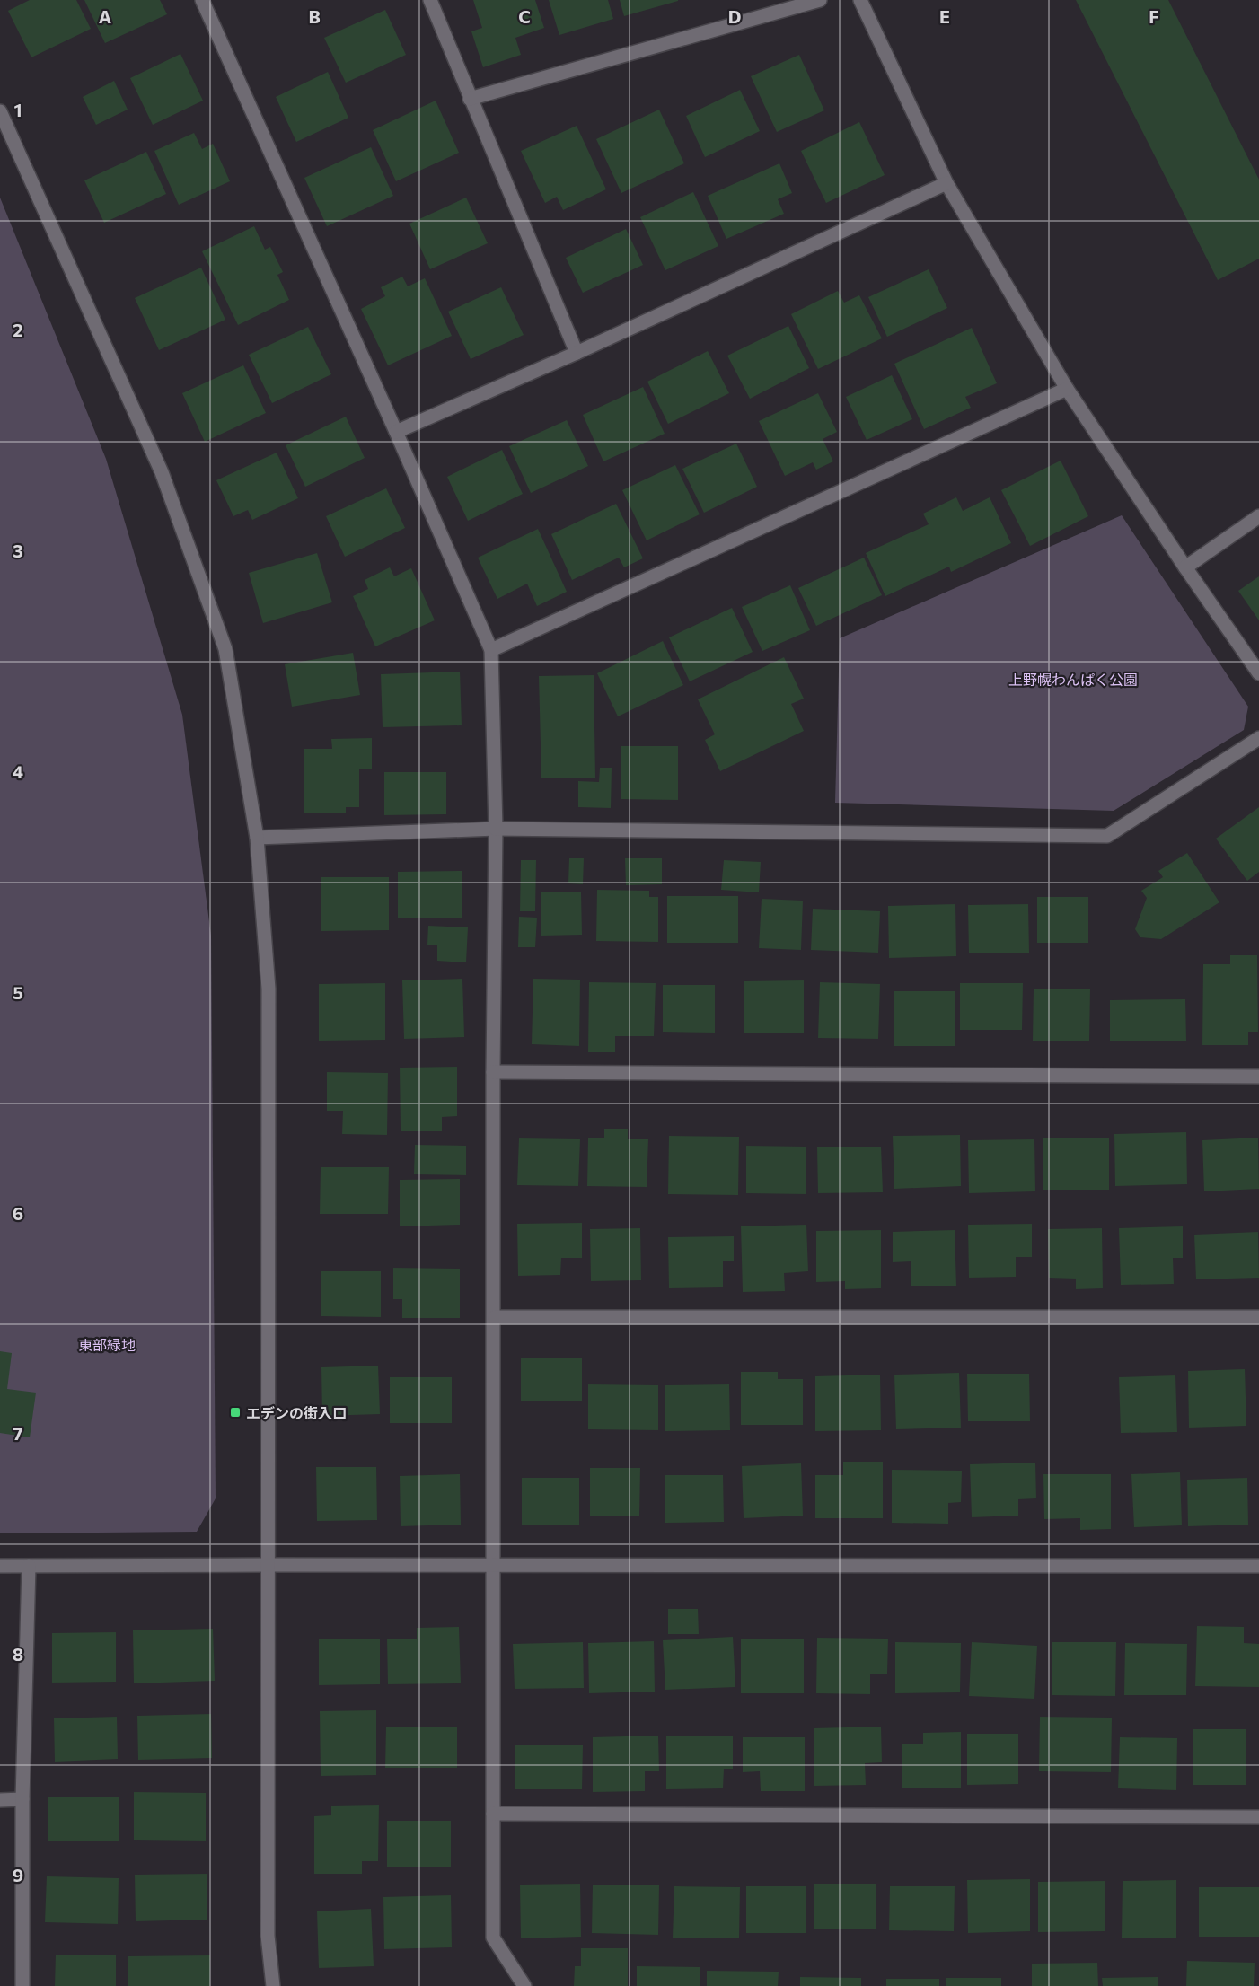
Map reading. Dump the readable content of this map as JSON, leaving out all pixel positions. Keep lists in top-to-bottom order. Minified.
{"parks":["上野幌わんぱく公園","東部緑地"],"places":{"transit":["エデンの街入口"]},"grid":{"columns":["A","B","C","D","E","F"],"rows":["1","2","3","4","5","6","7","8","9"]}}
